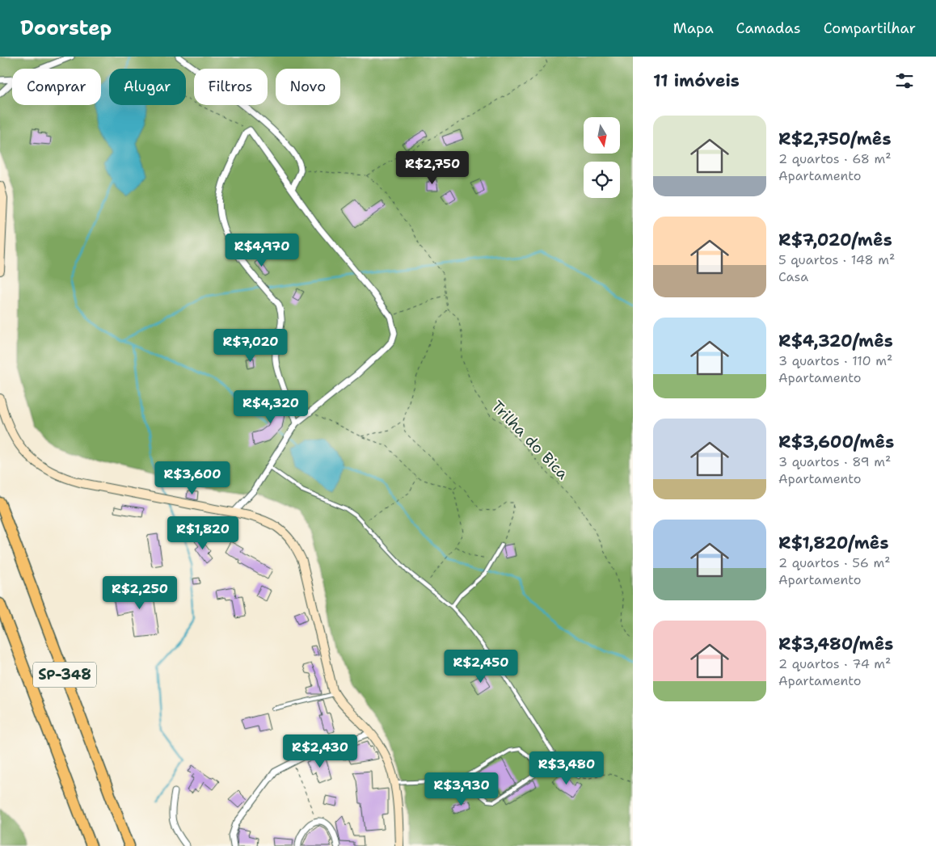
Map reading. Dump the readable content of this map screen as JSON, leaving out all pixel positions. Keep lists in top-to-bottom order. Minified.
{"streets":{"highway":["SP-348"],"path":["Trilha do Bica"]},"north":"bottom","page":{"header":"Doorstep","nav":["Mapa","Camadas","Compartilhar"],"heading":"11 imóveis","chip":["Comprar","Alugar","Filtros","Novo"],"list":[{"name":"R$2,750/mês","note":"2 quartos · 68 m² · Apartamento"},{"name":"R$7,020/mês","note":"5 quartos · 148 m² · Casa"},{"name":"R$4,320/mês","note":"3 quartos · 110 m² · Apartamento"},{"name":"R$3,600/mês","note":"3 quartos · 89 m² · Apartamento"},{"name":"R$1,820/mês","note":"2 quartos · 56 m² · Apartamento"},{"name":"R$3,480/mês","note":"2 quartos · 74 m² · Apartamento"}],"price":["R$2,750","R$4,970","R$7,020","R$4,320","R$3,600","R$1,820","R$2,250","R$2,450","R$2,430","R$3,480","R$3,930"]}}
